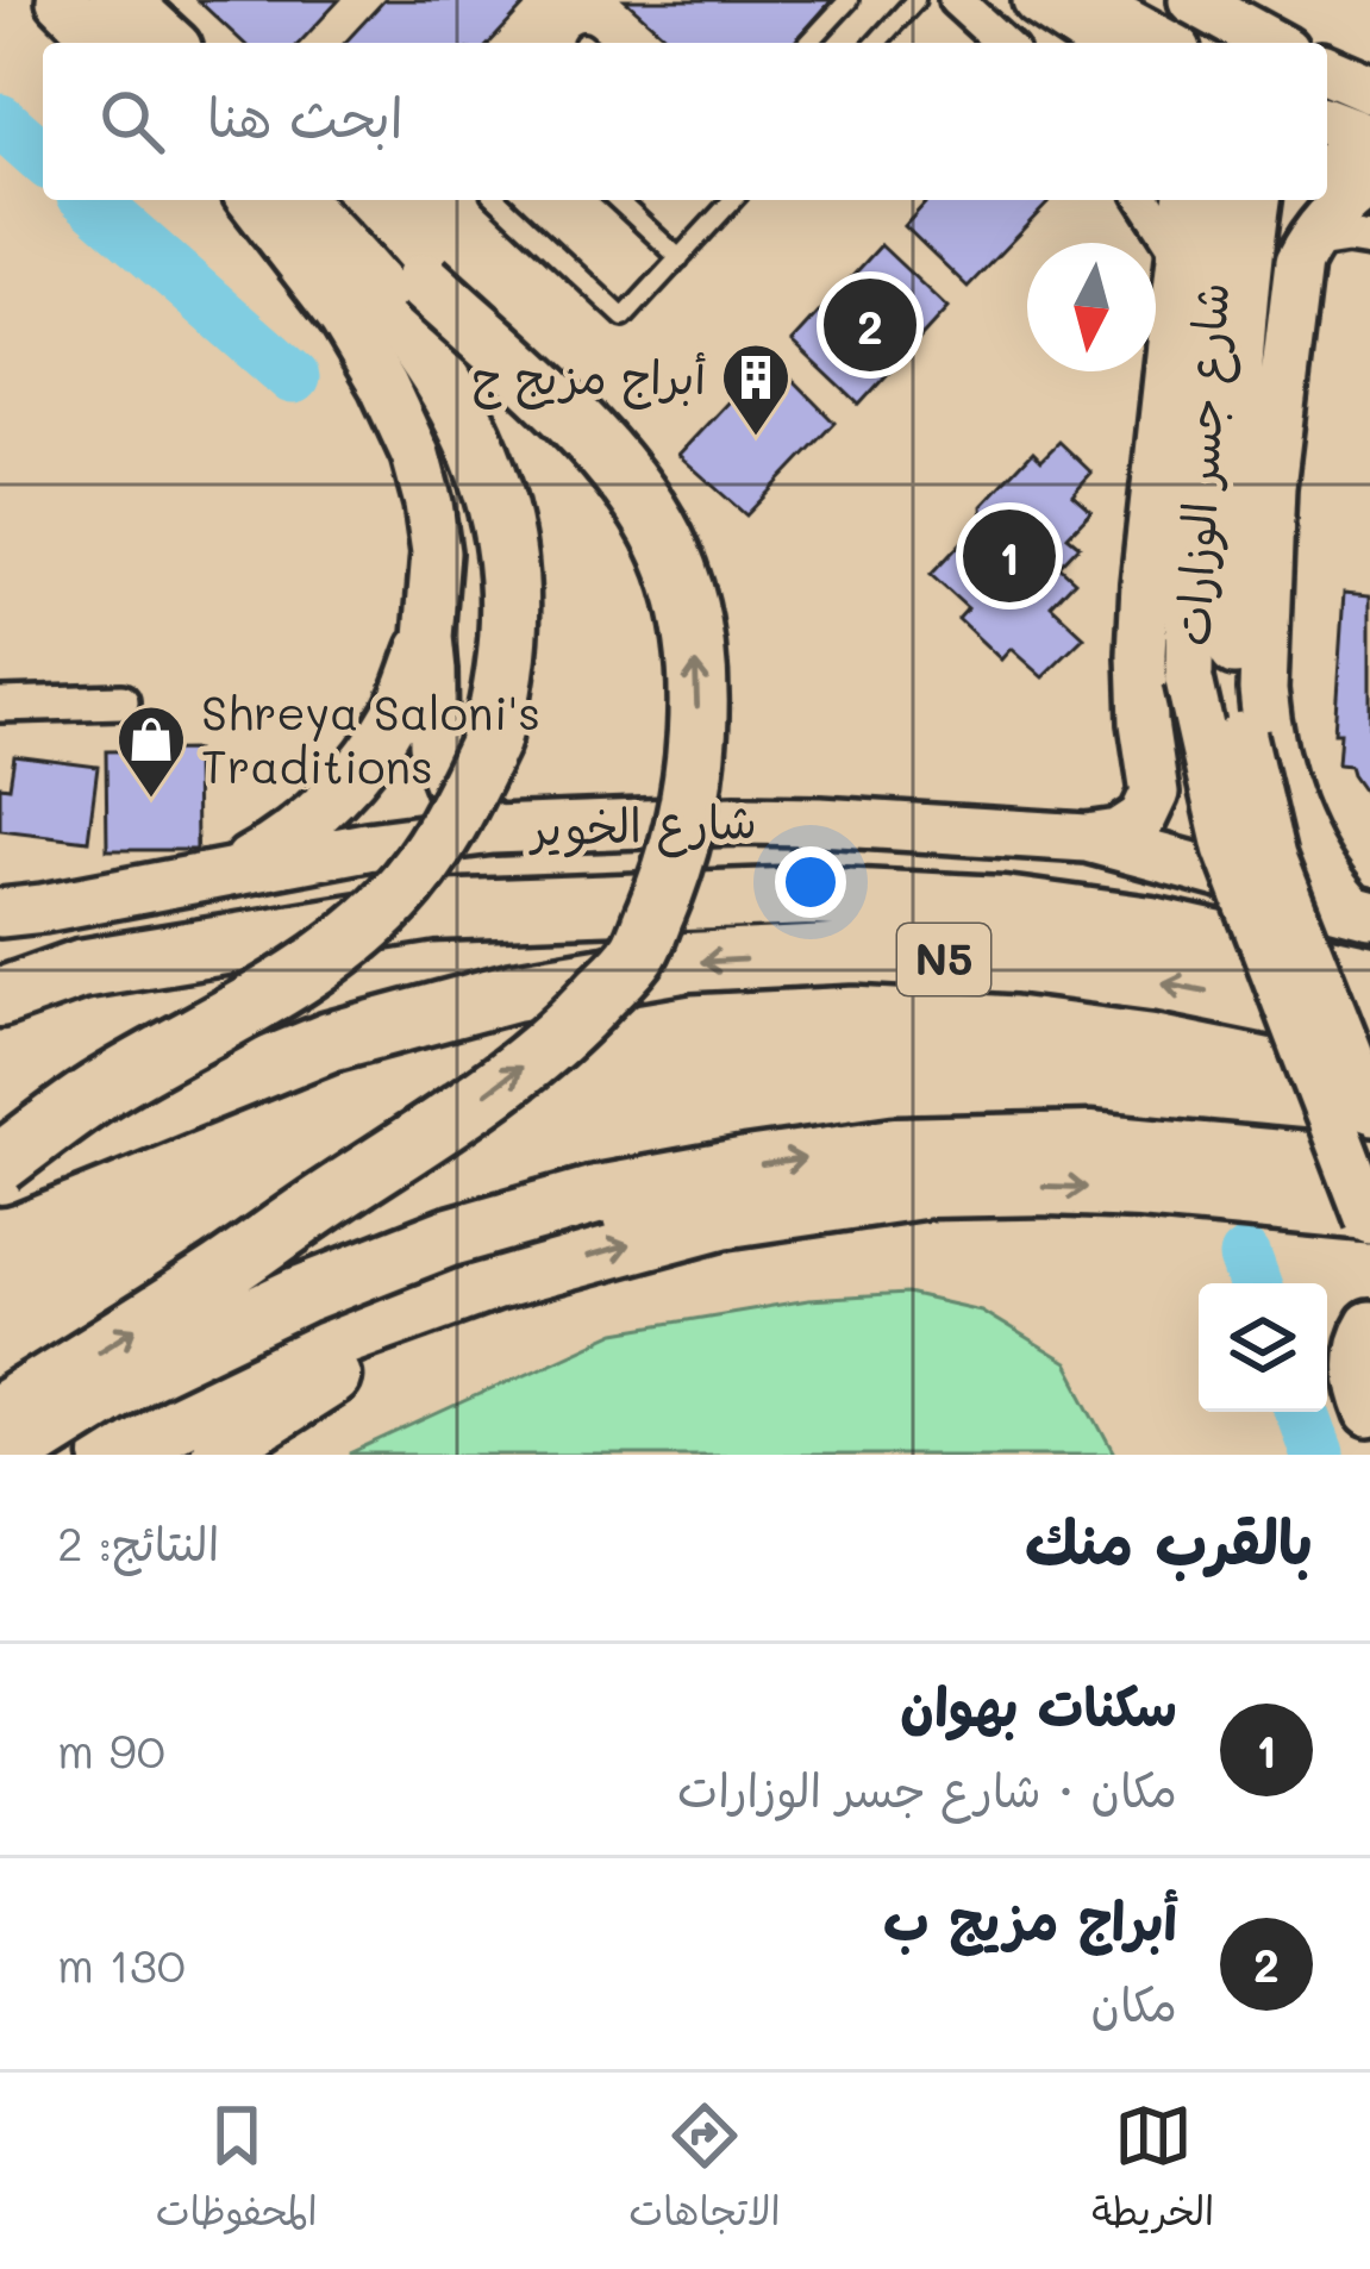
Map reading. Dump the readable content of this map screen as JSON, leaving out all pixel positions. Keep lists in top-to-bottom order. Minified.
{"streets":{"highway":["N5"],"main road":["شارع جسر الوزارات","شارع الخوير"]},"places":{"building":["أبراج مزيج ج"],"shop":["Shreya Saloni's Traditions"]},"north":"bottom","page":{"search":"ابحث هنا","pins":["2","1"],"heading":["بالقرب منك","النتائج: 2"],"list":[{"mark":"1","name":"سكنات بهوان","note":"مكان · شارع جسر الوزارات","value":"90 m"},{"mark":"2","name":"أبراج مزيج ب","note":"مكان","value":"130 m"}],"nav":["الخريطة","الاتجاهات","المحفوظات"]}}
